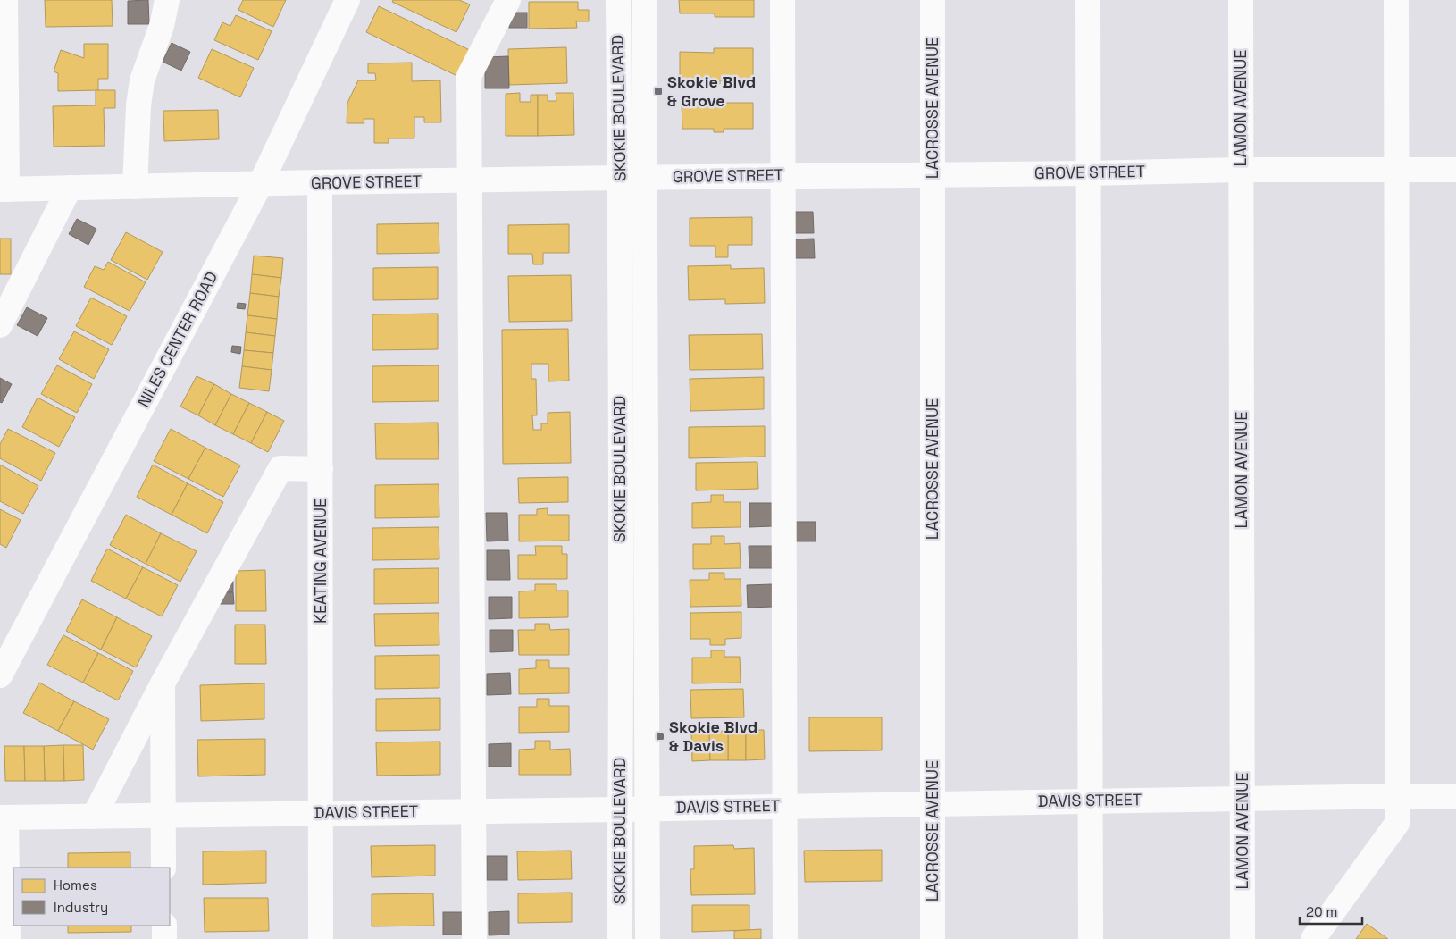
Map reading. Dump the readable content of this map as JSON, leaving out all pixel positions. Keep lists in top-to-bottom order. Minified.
{"streets":{"street":["SKOKIE BOULEVARD","LACROSSE AVENUE","LAMON AVENUE","GROVE STREET","NILES CENTER ROAD","KEATING AVENUE","DAVIS STREET"]},"crossings":[["SKOKIE BOULEVARD","GROVE STREET"],["SKOKIE BOULEVARD","DAVIS STREET"],["LACROSSE AVENUE","GROVE STREET"],["LACROSSE AVENUE","DAVIS STREET"],["LAMON AVENUE","GROVE STREET"],["LAMON AVENUE","DAVIS STREET"],["GROVE STREET","NILES CENTER ROAD"],["GROVE STREET","KEATING AVENUE"],["KEATING AVENUE","DAVIS STREET"]],"places":{"transit":["Skokie Blvd & Grove","Skokie Blvd & Davis"]},"legend":["Homes","Industry"],"scale_bar":"20 m"}
